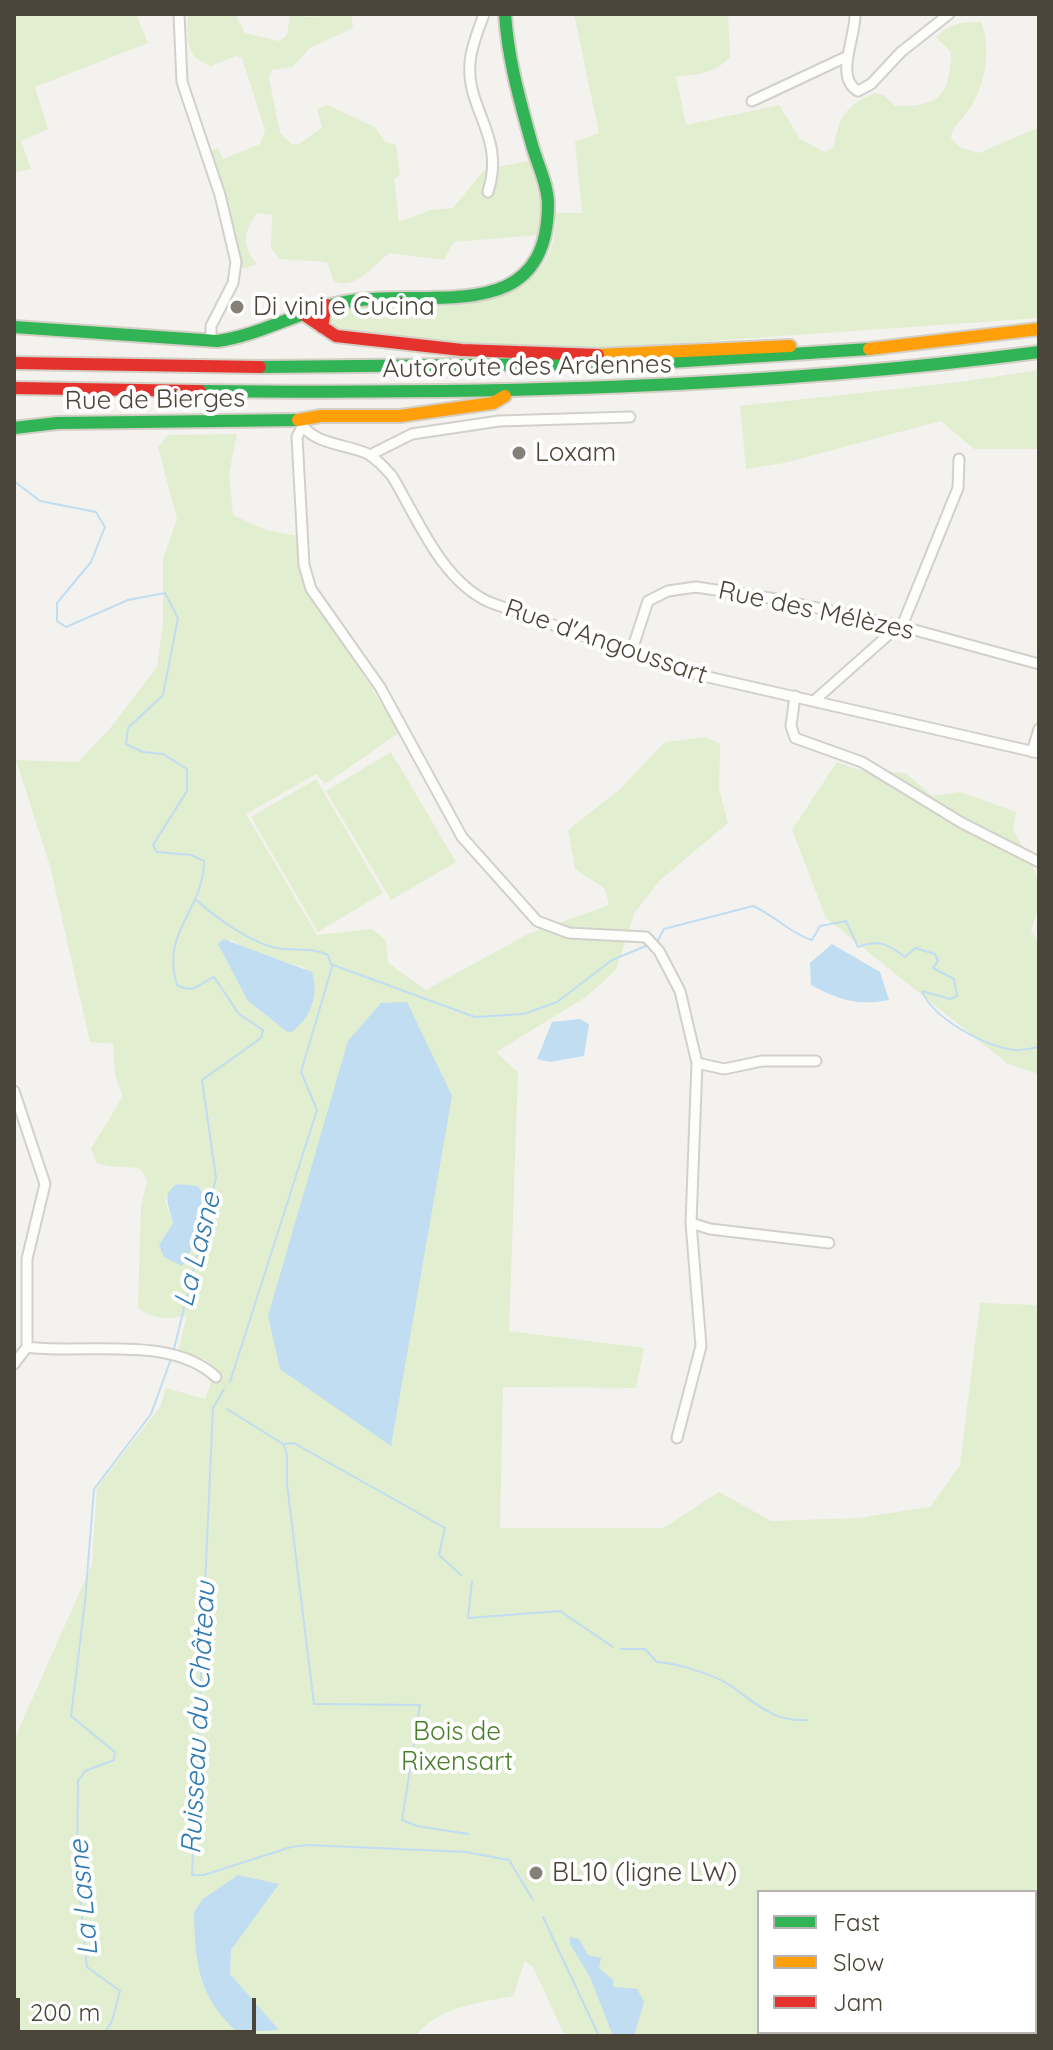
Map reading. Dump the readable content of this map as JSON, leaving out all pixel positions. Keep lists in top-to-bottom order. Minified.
{"streets":{"main road":["Autoroute des Ardennes","Rue de Bierges"],"street":["Rue des Mélèzes","Rue d'Angoussart"]},"crossings":[["Autoroute des Ardennes","Rue de Bierges"],["Rue de Bierges","Rue d'Angoussart"],["Rue des Mélèzes","Rue d'Angoussart"]],"water":["La Lasne","Ruisseau du Château"],"parks":["Bois de Rixensart"],"places":["Di vini e Cucina","Loxam","BL10 (ligne LW)"],"legend":["Fast","Slow","Jam"],"scale_bar":"200 m"}
